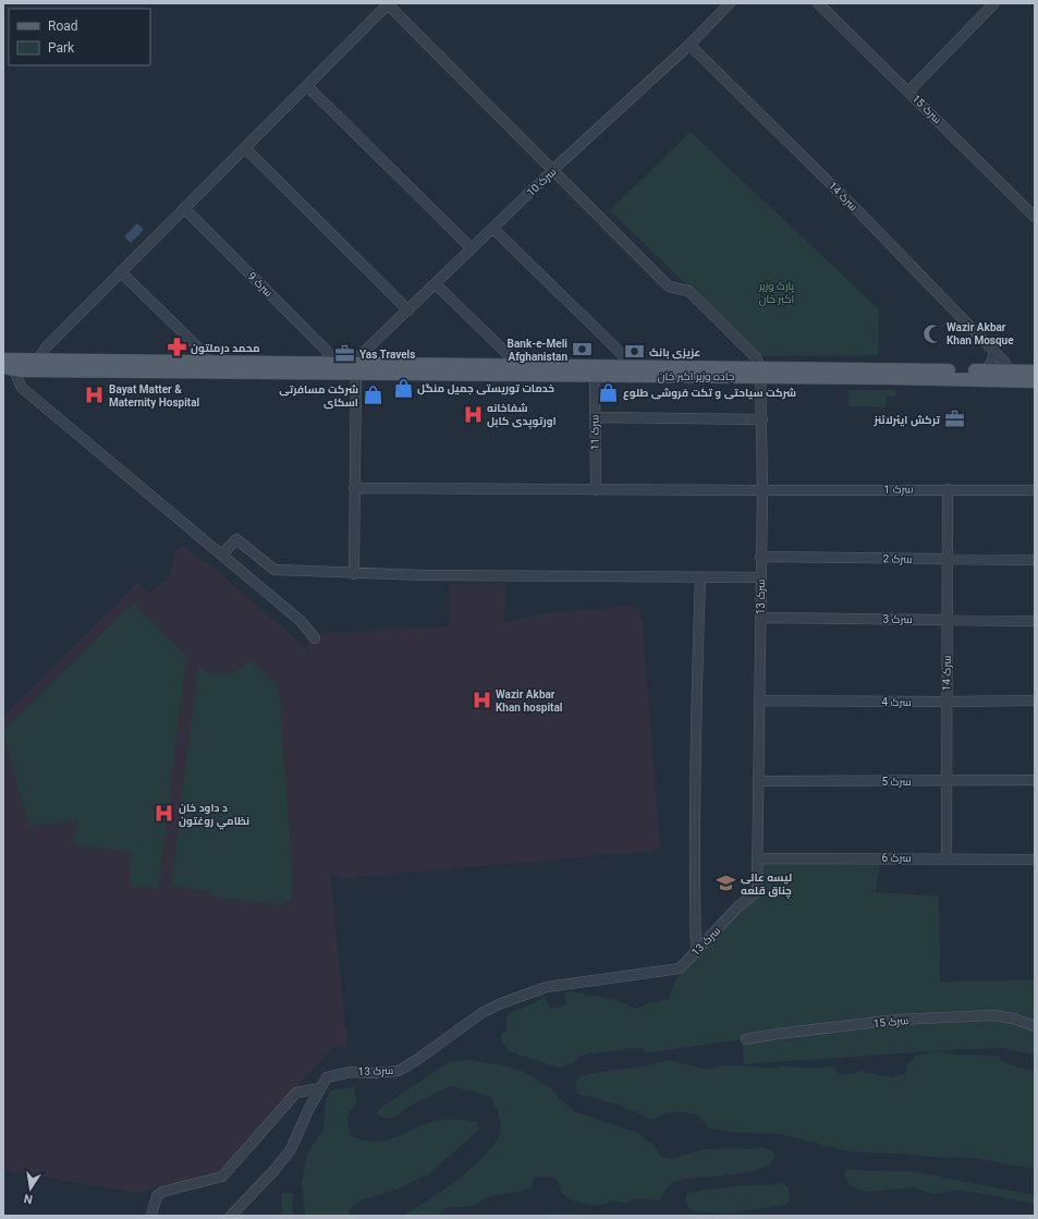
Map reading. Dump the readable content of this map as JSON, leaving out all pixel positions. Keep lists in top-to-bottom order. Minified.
{"streets":{"street":["سرک 15","سرک 10","سرک 14","سرک 9","سرک 11","سرک 1","سرک 2","سرک 13","سرک 3","سرک 4","سرک 5","سرک 6"]},"crossings":[["سرک 10","سرک 14"],["سرک 14","سرک 1"],["سرک 14","سرک 2"],["سرک 14","سرک 3"],["سرک 14","سرک 4"],["سرک 14","سرک 5"],["سرک 14","سرک 6"],["سرک 11","سرک 1"],["سرک 1","سرک 13"],["سرک 2","سرک 13"],["سرک 13","سرک 3"],["سرک 13","سرک 4"],["سرک 13","سرک 5"],["سرک 13","سرک 6"]],"parks":["پارک وزیر اکبر خان"],"places":{"mosque":["Wazir Akbar Khan Mosque"],"pharmacy":["محمد درملتون"],"bank":["Bank-e-Meli Afghanistan","عزیزی بانک"],"office":["Yas Travels","ترکش ایئرلائنز"],"shop":["خدمات توریستی جمیل منگل","شرکت سیاحتی و تکت فروشی طلوع","شرکت مسافرتی اسکای"],"hospital":["Bayat Matter & Maternity Hospital","شفاخانه اورتوپدی کابل","Wazir Akbar Khan hospital","د داود خان نظامي روغتون"],"school or university":["لیسه عالی چناق قلعه"]},"legend":["Road","Park"],"north":"bottom"}
